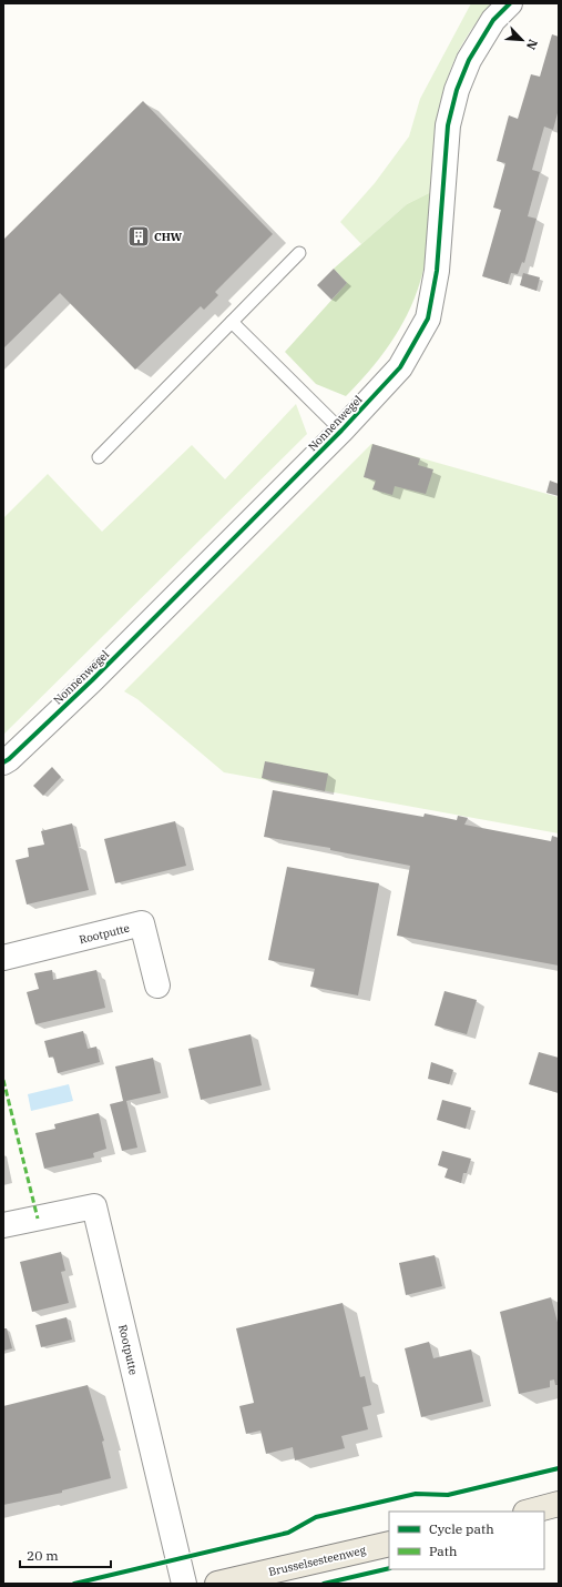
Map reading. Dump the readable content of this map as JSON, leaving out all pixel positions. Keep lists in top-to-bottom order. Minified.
{"streets":{"main road":["Brusselsesteenweg"],"street":["Nonnenwegel","Rootputte"]},"places":{"building":["CHW"]},"legend":["Cycle path","Path"],"scale_bar":"20 m","north":"bottom right"}
